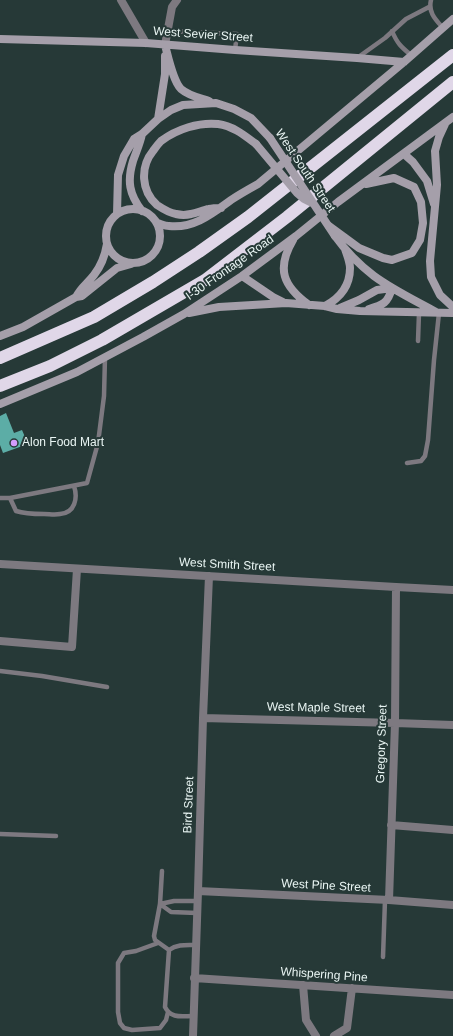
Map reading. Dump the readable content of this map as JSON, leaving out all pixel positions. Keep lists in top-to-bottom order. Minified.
{"streets":{"main road":["West Sevier Street","West South Street","I-30 Frontage Road"],"street":["West Smith Street","West Maple Street","Gregory Street","Bird Street","West Pine Street","Whispering Pine"]},"crossings":[["West South Street","I-30 Frontage Road"],["West Smith Street","Gregory Street"],["West Smith Street","Bird Street"],["West Maple Street","Gregory Street"],["West Maple Street","Bird Street"],["Gregory Street","West Pine Street"],["Bird Street","West Pine Street"],["Bird Street","Whispering Pine"]],"places":["Alon Food Mart"]}
